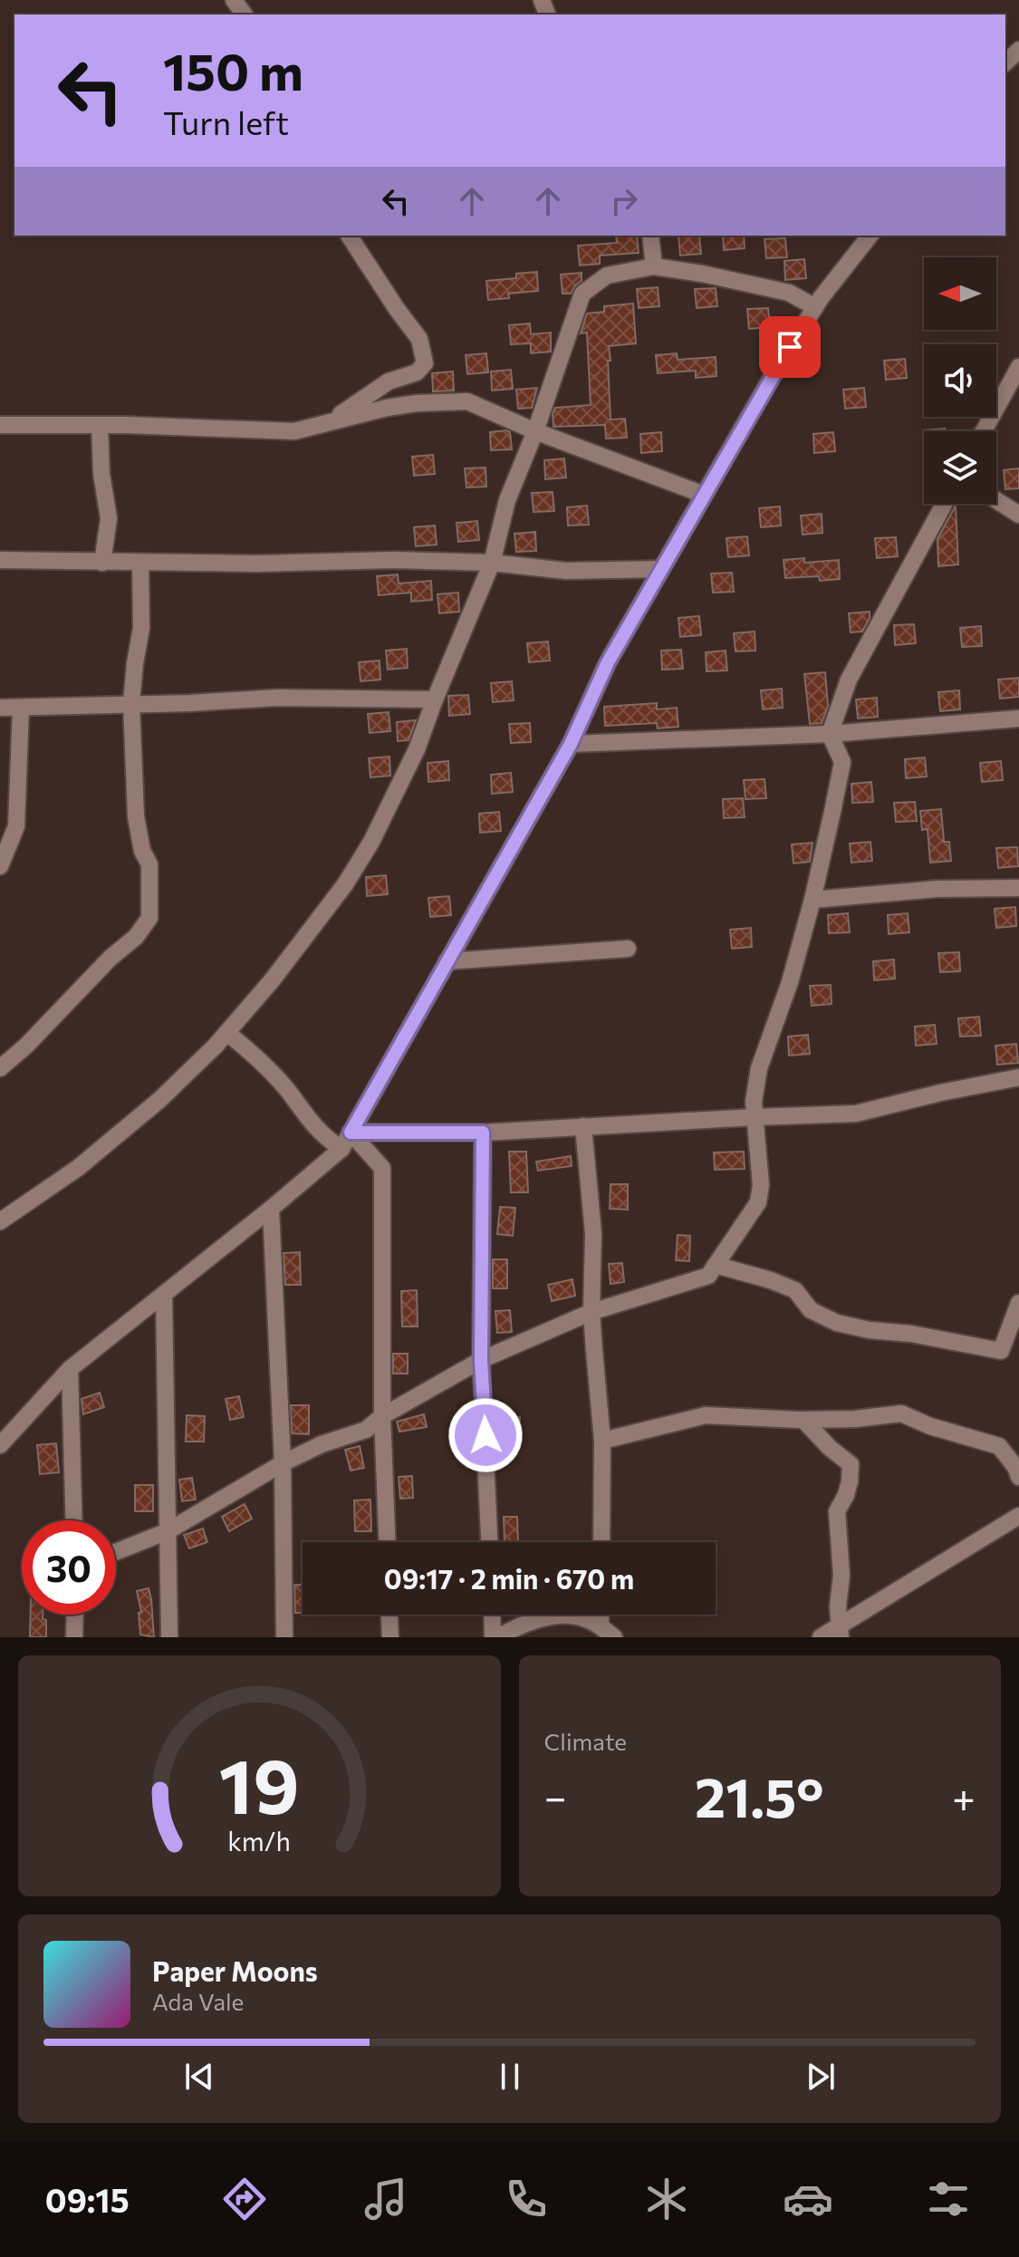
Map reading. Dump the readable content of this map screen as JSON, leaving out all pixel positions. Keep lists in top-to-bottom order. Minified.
{"north":"left","page":{"turn":["150 m","Turn left"],"limit":"30","trip":"09:17 · 2 min · 670 m","tile":"Climate","heat":["−","21.5°","+"],"song":["Paper Moons","Ada Vale"],"tabs":"09:15","gauge":["19","km/h"]}}
